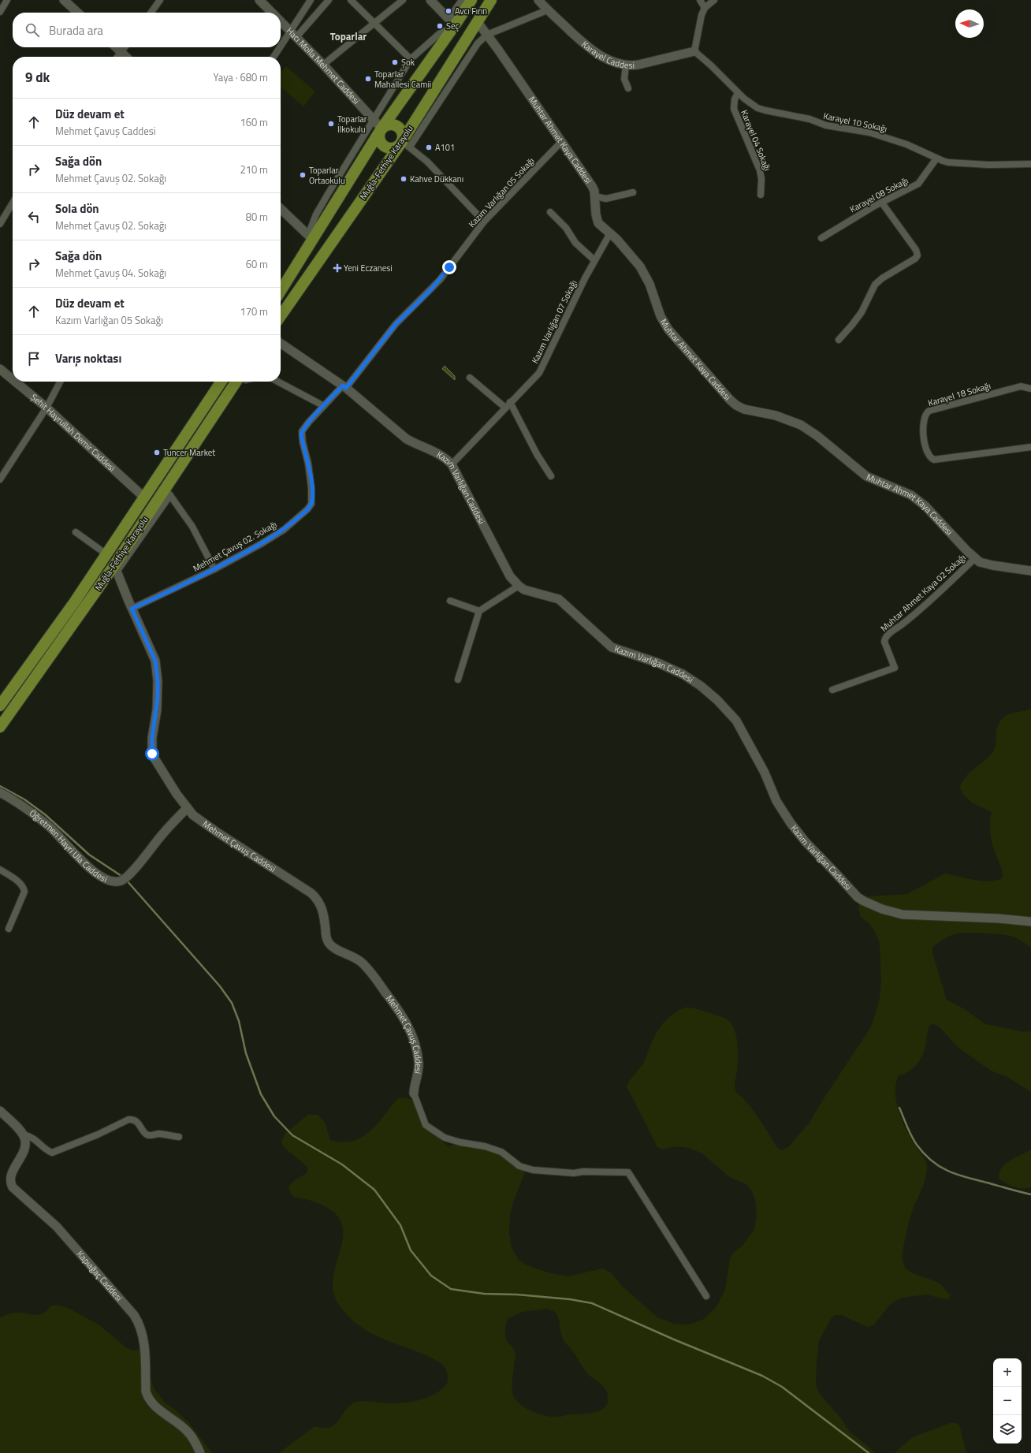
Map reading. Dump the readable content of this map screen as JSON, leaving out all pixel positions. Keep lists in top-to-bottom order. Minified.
{"streets":{"highway":["Muğla-Fethiye Karayolu"],"street":["Karayel Caddesi","Hacı Molla Mehmet Caddesi","Karayel 10 Sokağı","Muhtar Ahmet Kaya Caddesi","Karayel 04 Sokağı","Kazım Varlığan 05 Sokağı","Karayel 08 Sokağı","Kazım Varlığan 07 Sokağı","Karayel 18 Sokağı","Şehit Hayrullah Demir Caddesi","Kazım Varlığan Caddesi","Mehmet Çavuş 02. Sokağı","Muhtar Ahmet Kaya 02 Sokağı","Öğretmen Hayri Ula Caddesi","Mehmet Çavuş Caddesi","Kapıağaç Caddesi"]},"crossings":[["Karayel Caddesi","Karayel 10 Sokağı"],["Hacı Molla Mehmet Caddesi","Muğla-Fethiye Karayolu"],["Karayel 10 Sokağı","Karayel 04 Sokağı"],["Karayel 10 Sokağı","Karayel 08 Sokağı"],["Muhtar Ahmet Kaya Caddesi","Muğla-Fethiye Karayolu"],["Muhtar Ahmet Kaya Caddesi","Kazım Varlığan 05 Sokağı"],["Muhtar Ahmet Kaya Caddesi","Kazım Varlığan 07 Sokağı"],["Muhtar Ahmet Kaya Caddesi","Muhtar Ahmet Kaya 02 Sokağı"],["Muğla-Fethiye Karayolu","Şehit Hayrullah Demir Caddesi"],["Muğla-Fethiye Karayolu","Mehmet Çavuş Caddesi"],["Kazım Varlığan 05 Sokağı","Kazım Varlığan Caddesi"],["Kazım Varlığan 05 Sokağı","Mehmet Çavuş 02. Sokağı"],["Kazım Varlığan 07 Sokağı","Kazım Varlığan Caddesi"],["Mehmet Çavuş 02. Sokağı","Mehmet Çavuş Caddesi"],["Öğretmen Hayri Ula Caddesi","Mehmet Çavuş Caddesi"]],"districts":["Toparlar"],"places":{"other":["Avcı Fırın","Seç","Şok","Toparlar Mahallesi Camii","Toparlar İlkokulu","A101","Toparlar Ortaokulu","Kahve Dükkanı","Tuncer Market"],"health":["Yeni Eczanesi"]},"north":"left","page":{"search":"Burada ara","heading":["9 dk","Yaya · 680 m"],"list":[["Düz devam et","Mehmet Çavuş Caddesi","160 m"],["Sağa dön","Mehmet Çavuş 02. Sokağı","210 m"],["Sola dön","Mehmet Çavuş 02. Sokağı","80 m"],["Sağa dön","Mehmet Çavuş 04. Sokağı","60 m"],["Düz devam et","Kazım Varlığan 05 Sokağı","170 m"],"Varış noktası"],"map_buttons":["+","−"]}}
